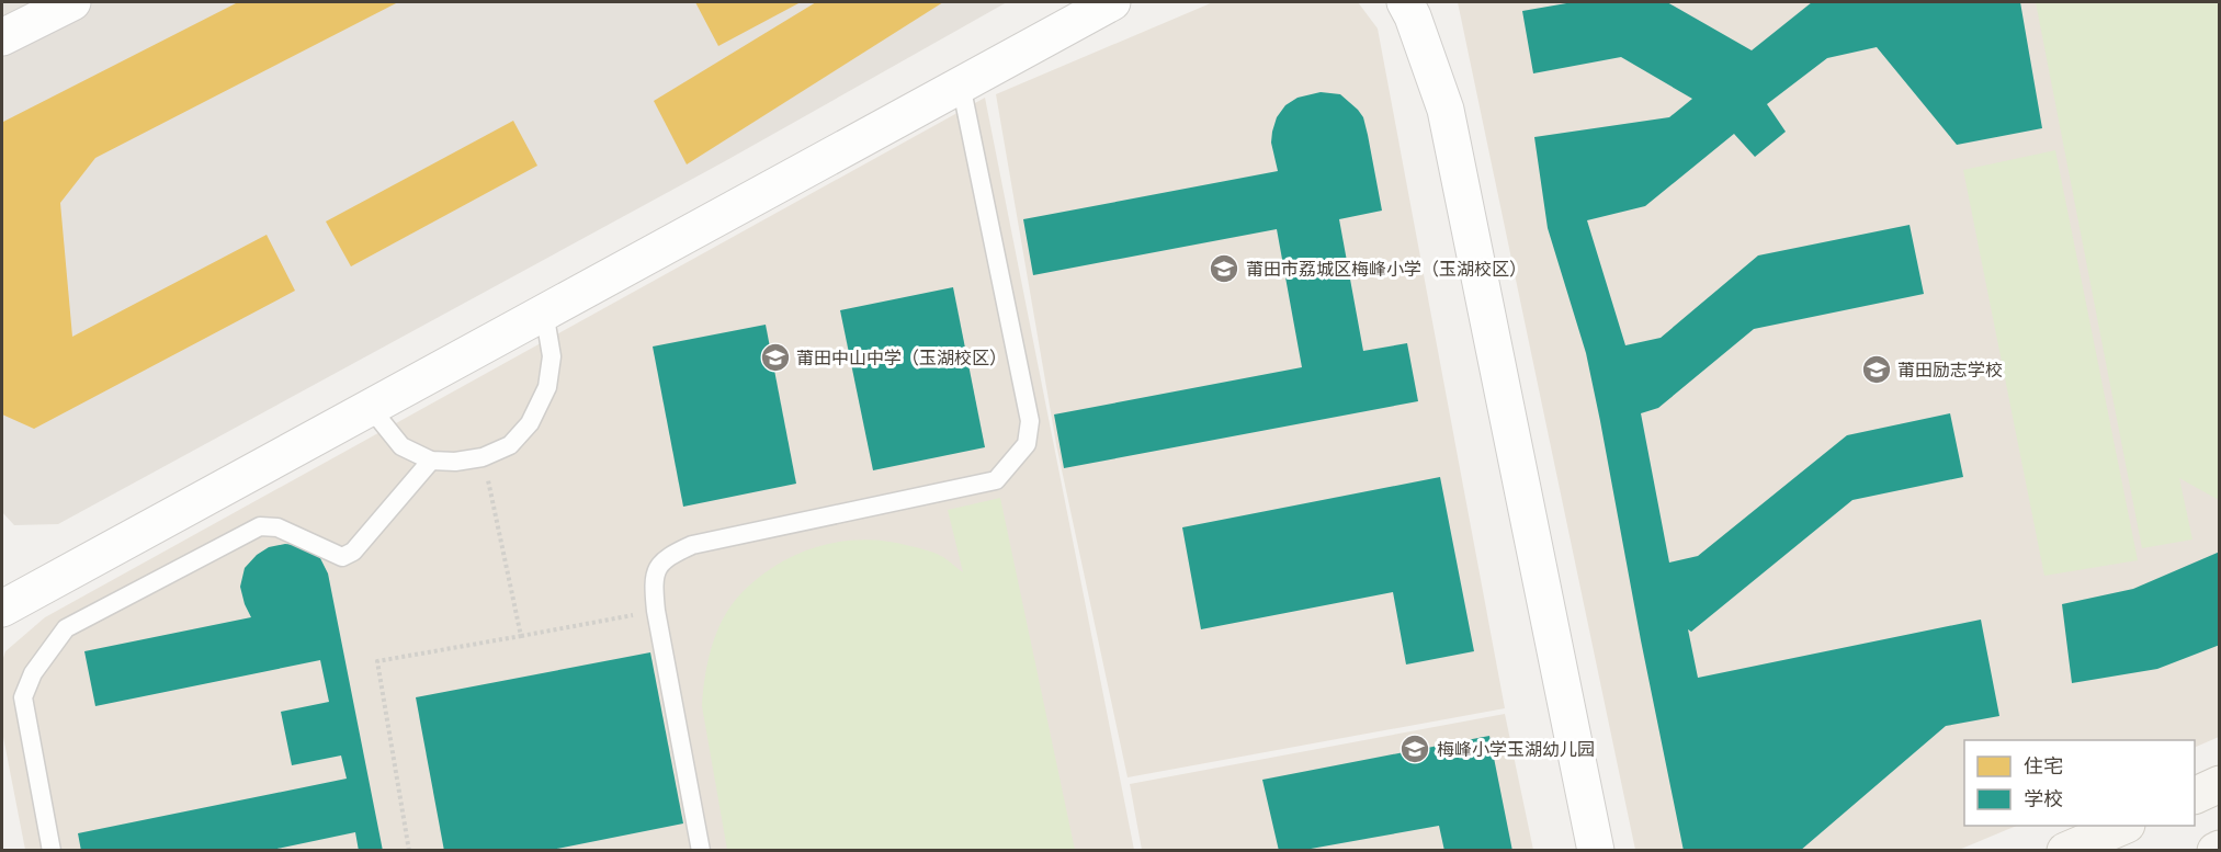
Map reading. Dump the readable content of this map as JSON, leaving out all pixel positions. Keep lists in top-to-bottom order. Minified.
{"places":{"school or university":["莆田市荔城区梅峰小学（玉湖校区）","莆田中山中学（玉湖校区）","莆田励志学校","梅峰小学玉湖幼儿园"]},"legend":["住宅","学校"]}
